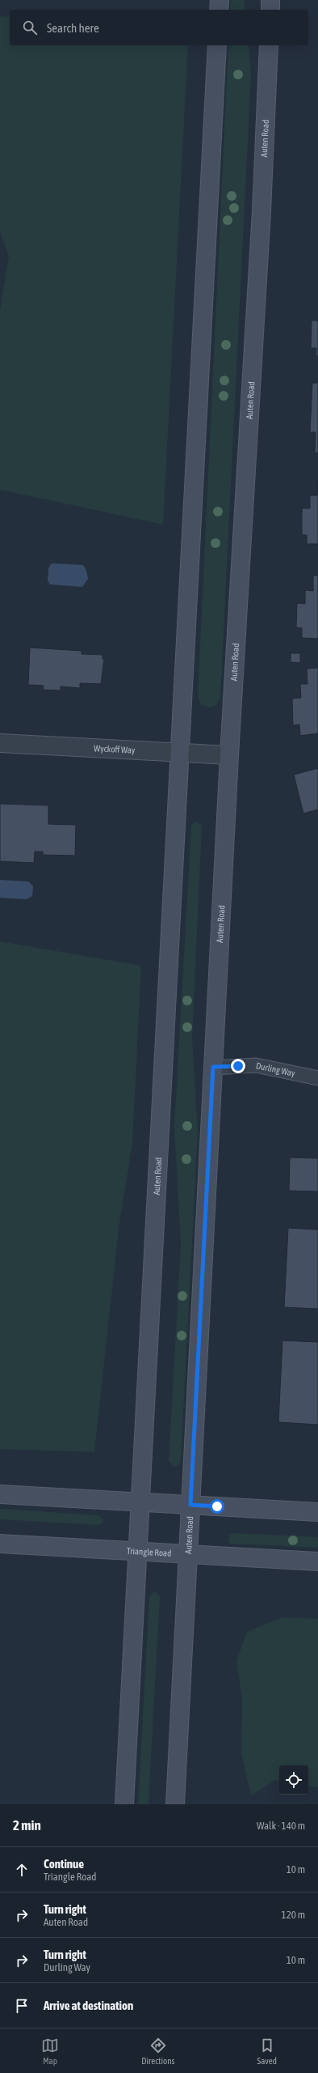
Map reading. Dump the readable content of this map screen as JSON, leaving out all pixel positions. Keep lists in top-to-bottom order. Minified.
{"streets":{"street":["Auten Road","Wyckoff Way","Triangle Road"],"lane":["Durling Way"]},"crossings":[["Auten Road","Wyckoff Way"],["Auten Road","Durling Way"],["Auten Road","Triangle Road"]],"page":{"search":"Search here","heading":["2 min","Walk · 140 m"],"list":[["Continue","Triangle Road","10 m"],["Turn right","Auten Road","120 m"],["Turn right","Durling Way","10 m"],"Arrive at destination"],"nav":["Map","Directions","Saved"]}}
